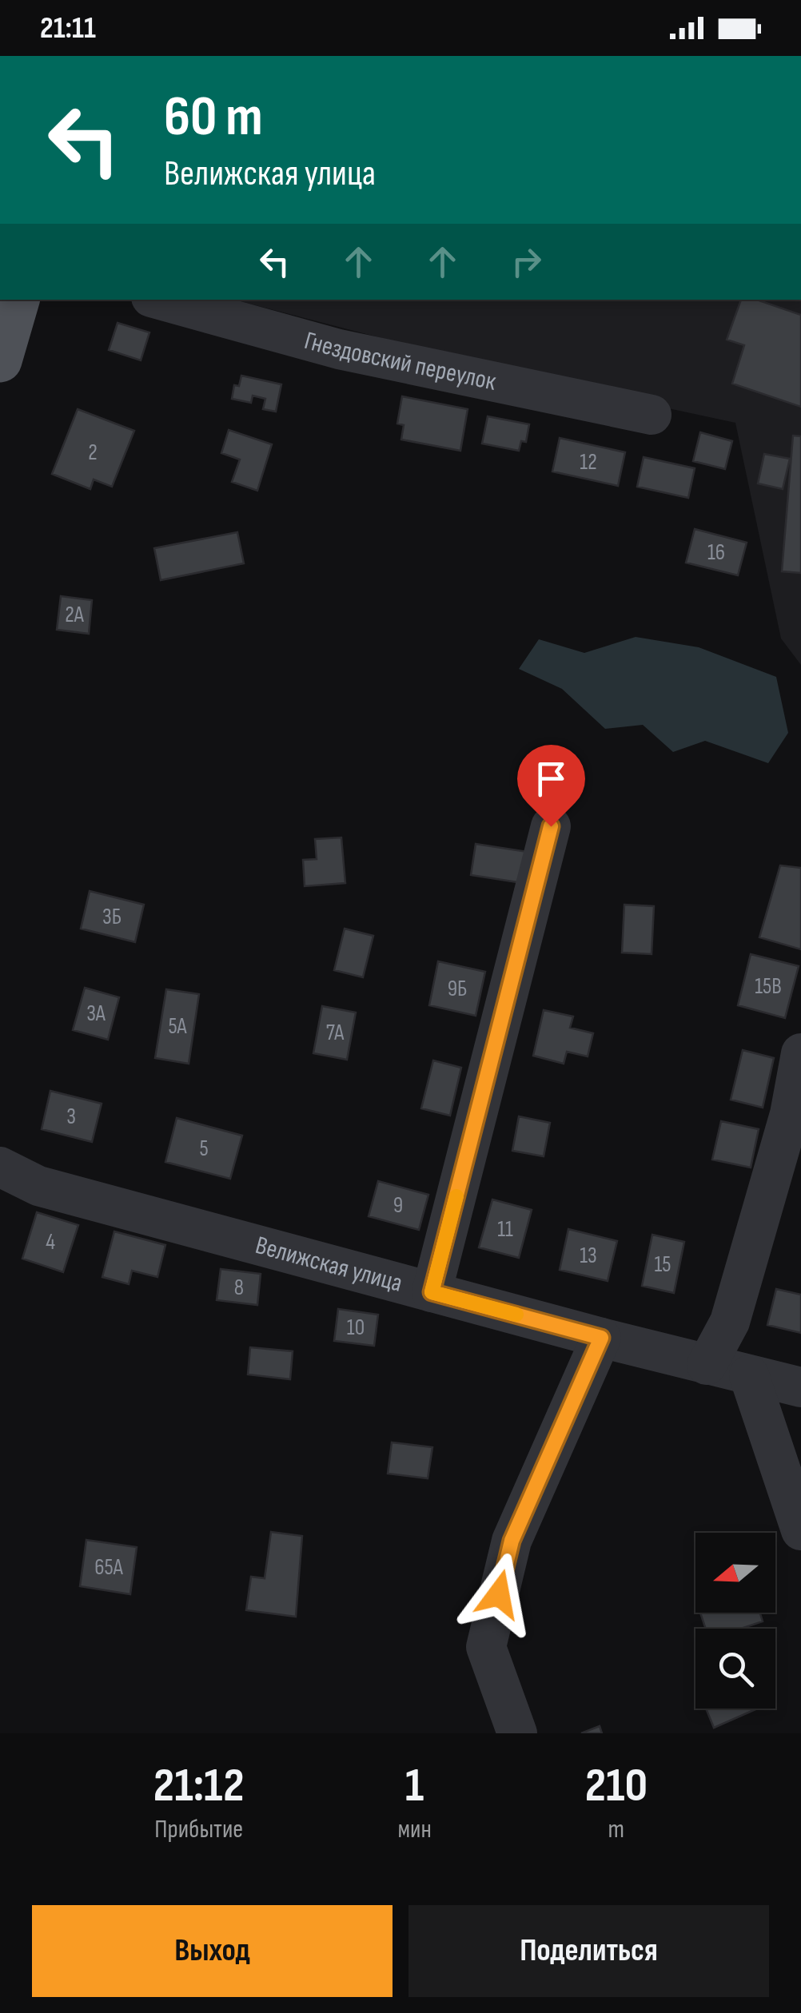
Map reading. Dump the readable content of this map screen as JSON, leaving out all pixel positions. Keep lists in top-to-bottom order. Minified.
{"streets":{"street":["Гнездовский переулок","Велижская улица"]},"house_numbers":["2","12","16","2А","3Б","15В","9Б","3А","5А","7А","3","5","9","11","4","13","15","8","10","65А"],"north":"left","page":{"status":"21:11","turn":["60 m","Велижская улица"],"eta":["21:12","Прибытие","1","мин","210","m"],"buttons":["Выход","Поделиться"]}}
